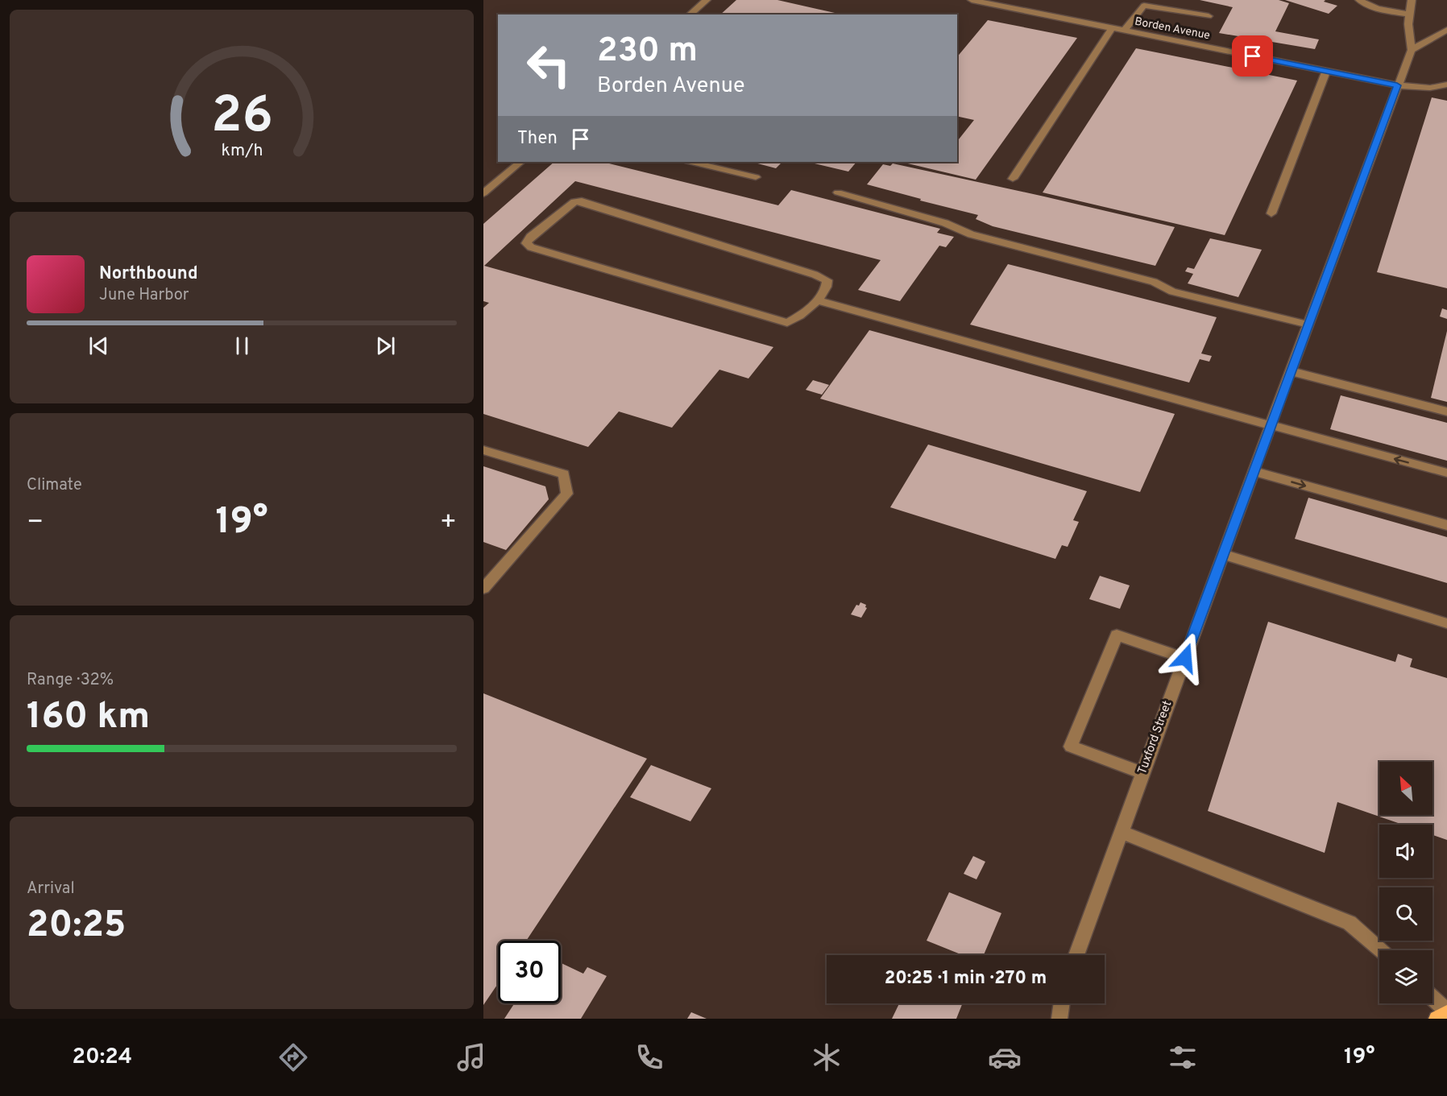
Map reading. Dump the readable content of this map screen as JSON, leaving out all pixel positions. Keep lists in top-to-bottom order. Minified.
{"streets":{"street":["Borden Avenue","Tuxford Street"]},"crossings":[["Borden Avenue","Tuxford Street"]],"north":"top left","page":{"turn":["230 m","Borden Avenue"],"then":"Then","song":["Northbound","June Harbor"],"tile":["Climate",["Range · 32%","160 km"],["Arrival","20:25"]],"heat":["−","19°","+"],"limit":"30","trip":"20:25 · 1 min · 270 m","tabs":["20:24","19°"],"gauge":["26","km/h"]}}
